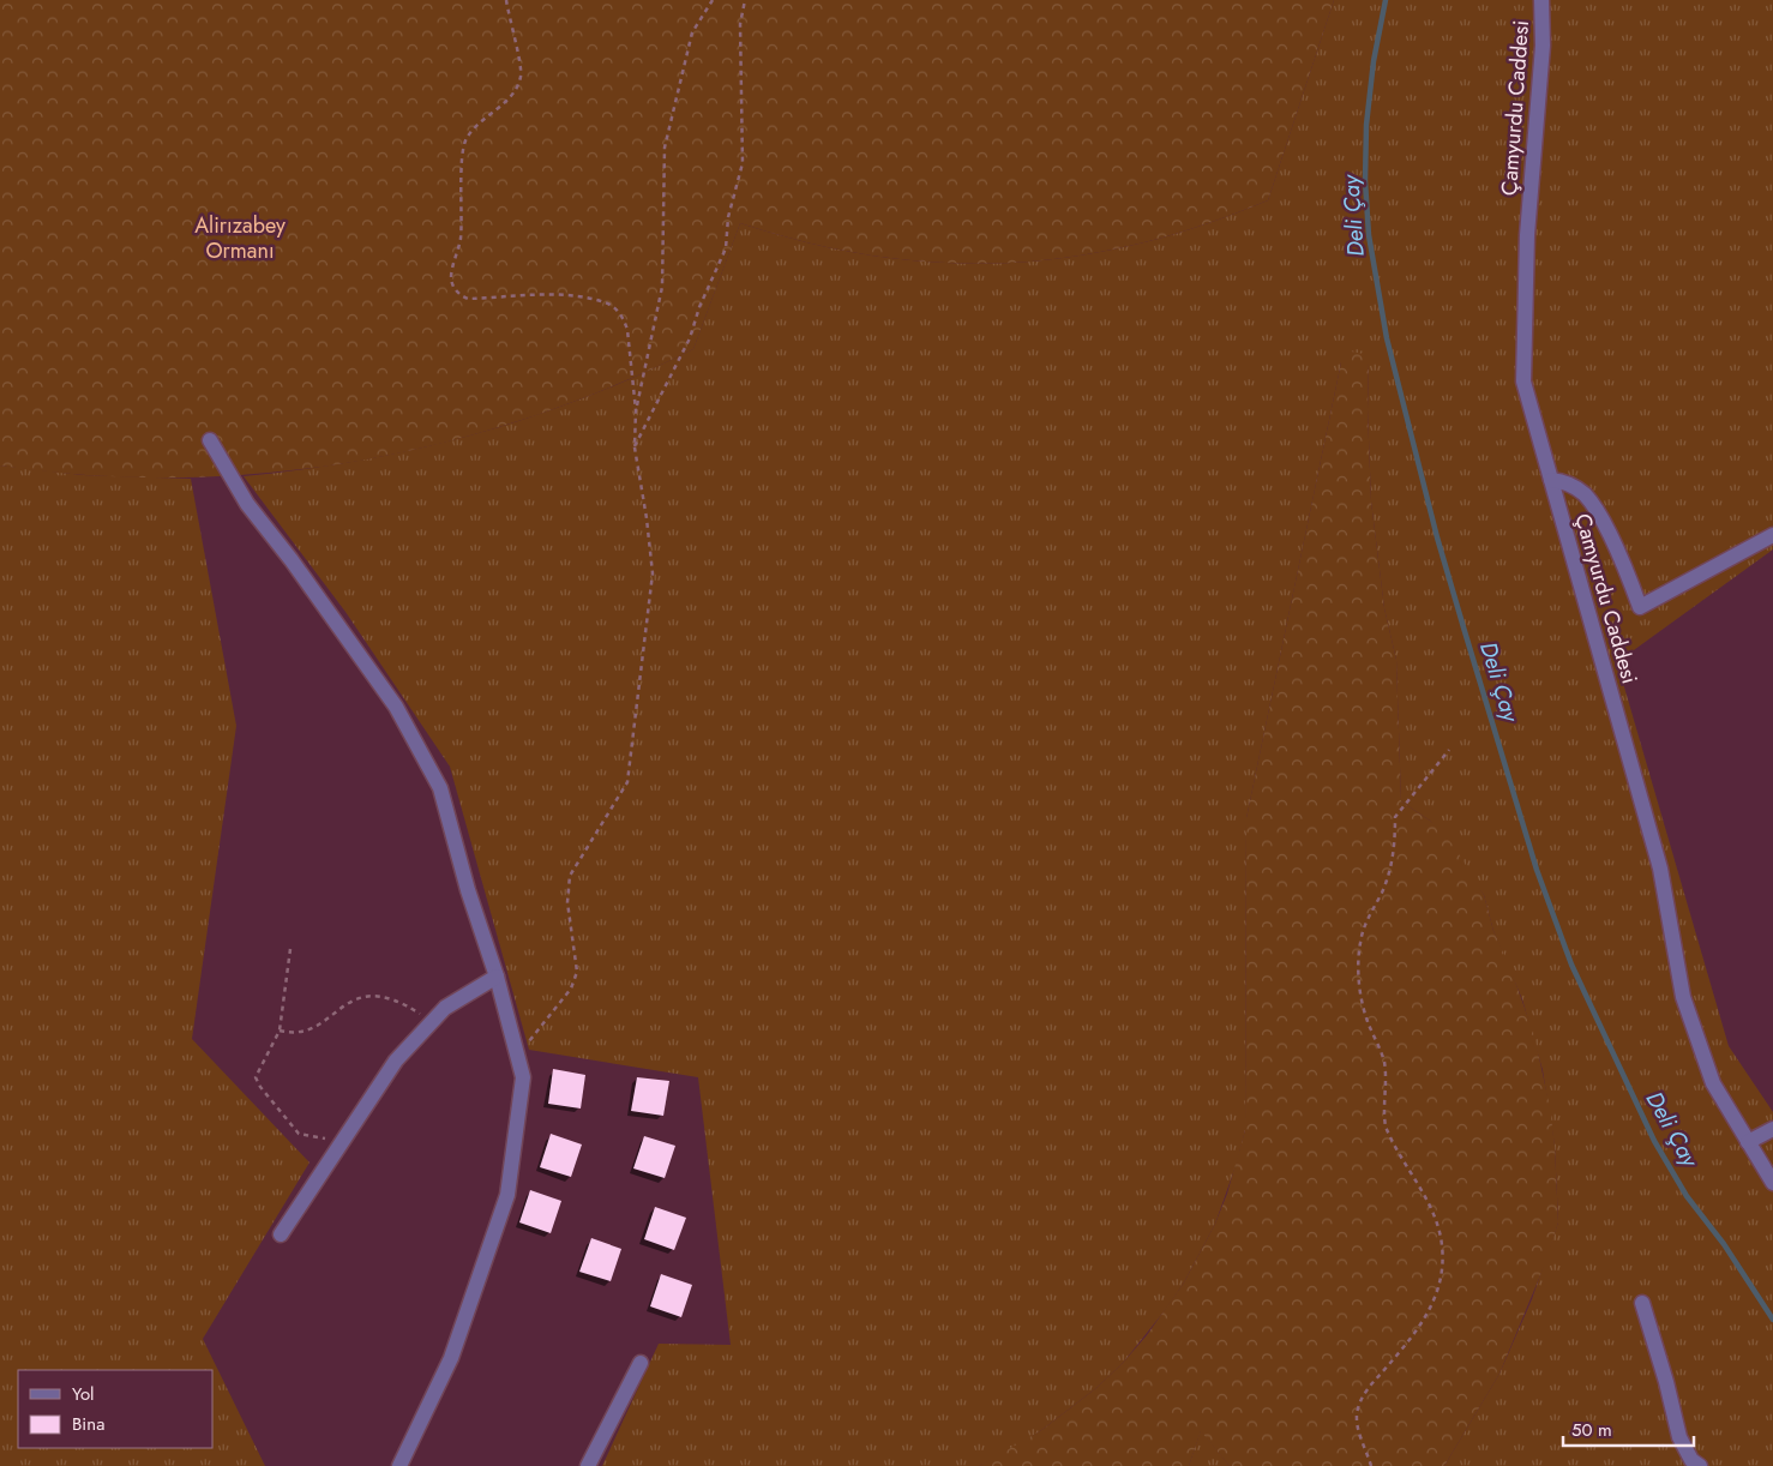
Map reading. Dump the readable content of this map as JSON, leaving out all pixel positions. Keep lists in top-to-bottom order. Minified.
{"streets":{"street":["Çamyurdu Caddesi"]},"water":["Deli Çay"],"parks":["Alirızabey Ormanı"],"legend":["Yol","Bina"],"scale_bar":"50 m"}
